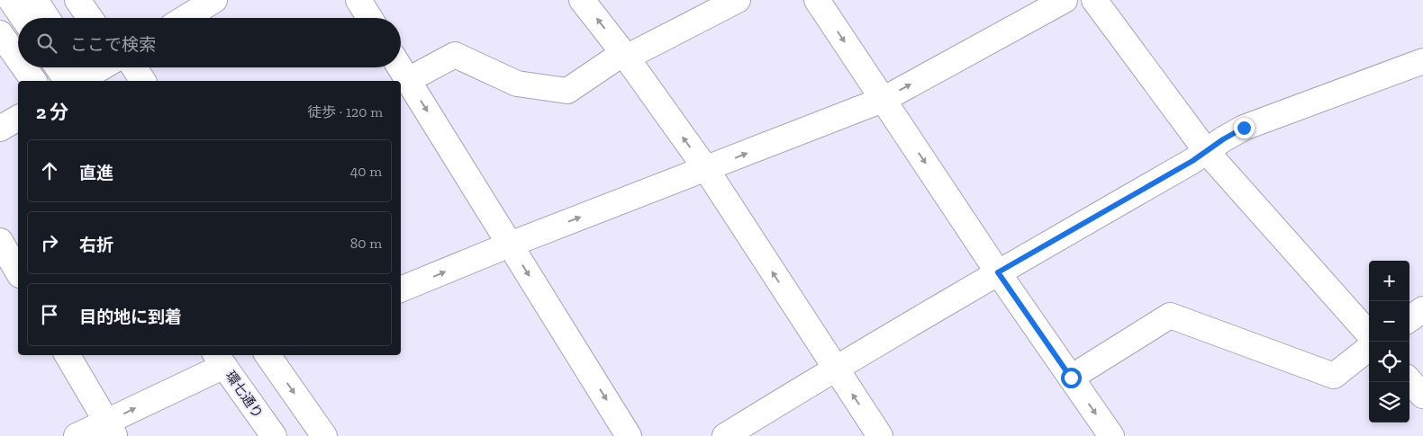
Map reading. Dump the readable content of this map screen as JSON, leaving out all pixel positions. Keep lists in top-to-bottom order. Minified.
{"streets":{"street":["環七通り"]},"page":{"search":"ここで検索","heading":["2 分","徒歩 · 120 m"],"list":[["直進","40 m"],["右折","80 m"],"目的地に到着"],"map_buttons":["+","−"]}}
